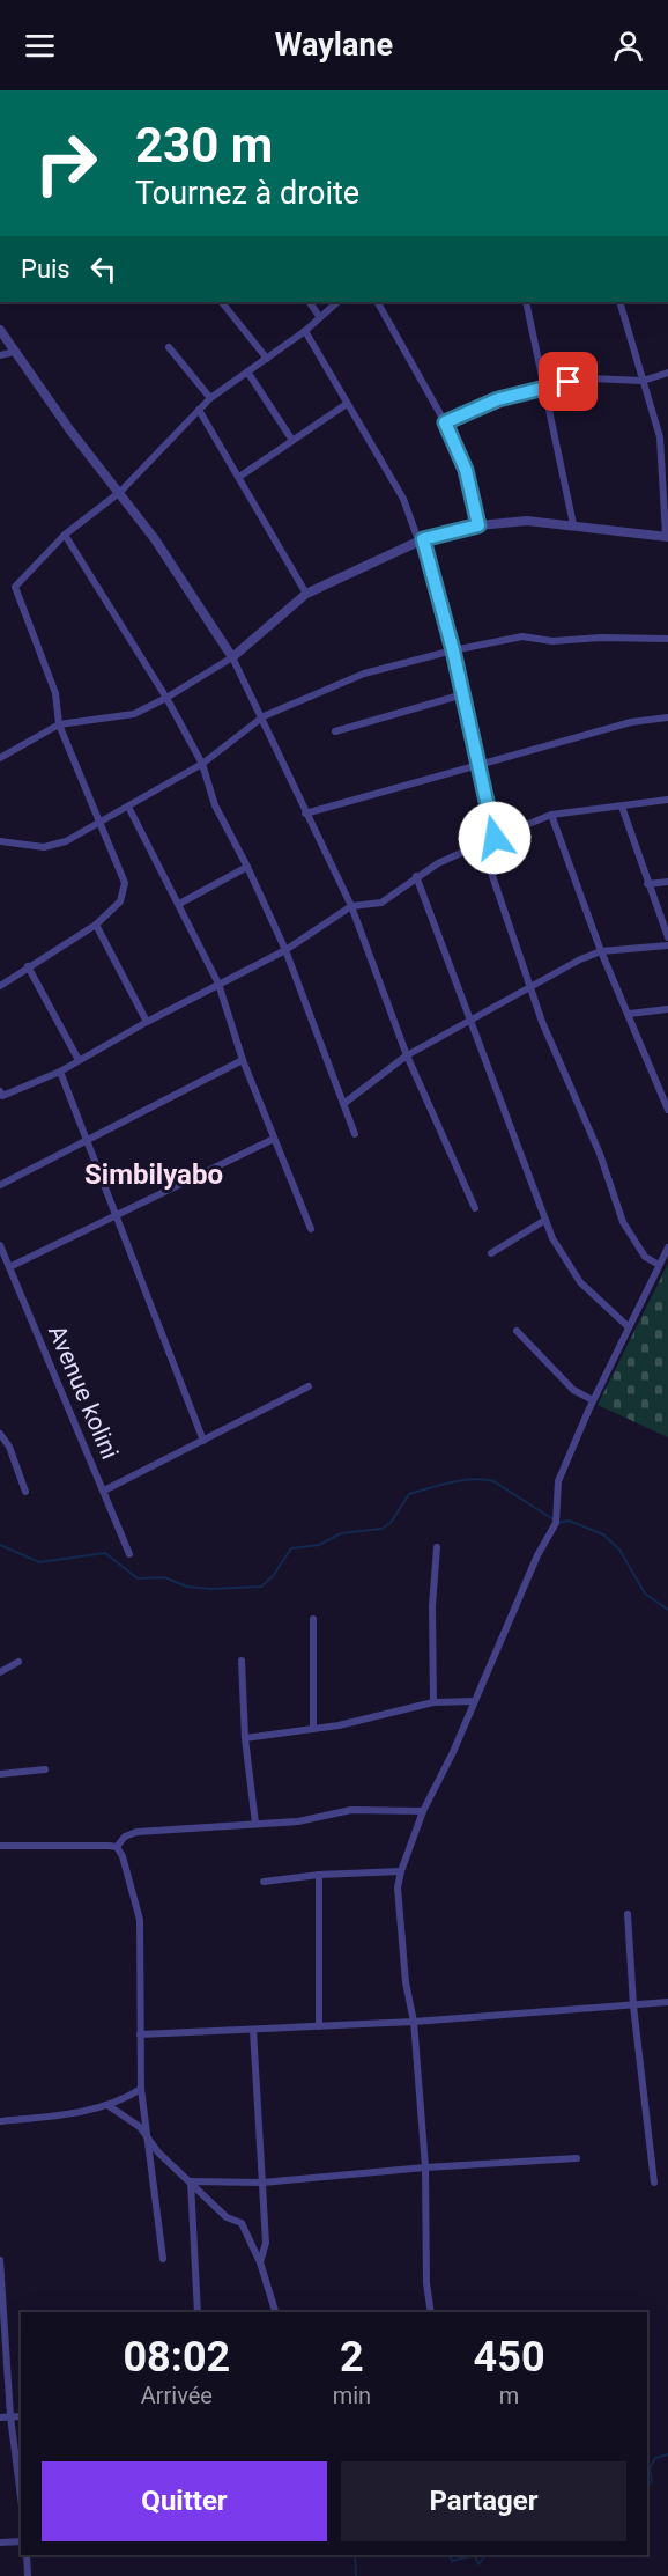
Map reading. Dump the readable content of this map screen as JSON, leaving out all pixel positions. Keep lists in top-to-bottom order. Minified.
{"streets":{"street":["Avenue kolini"]},"districts":["Simbilyabo"],"page":{"header":"Waylane","turn":["230 m","Tournez à droite"],"then":"Puis","eta":["08:02","Arrivée","2","min","450","m"],"buttons":["Quitter","Partager"]}}
